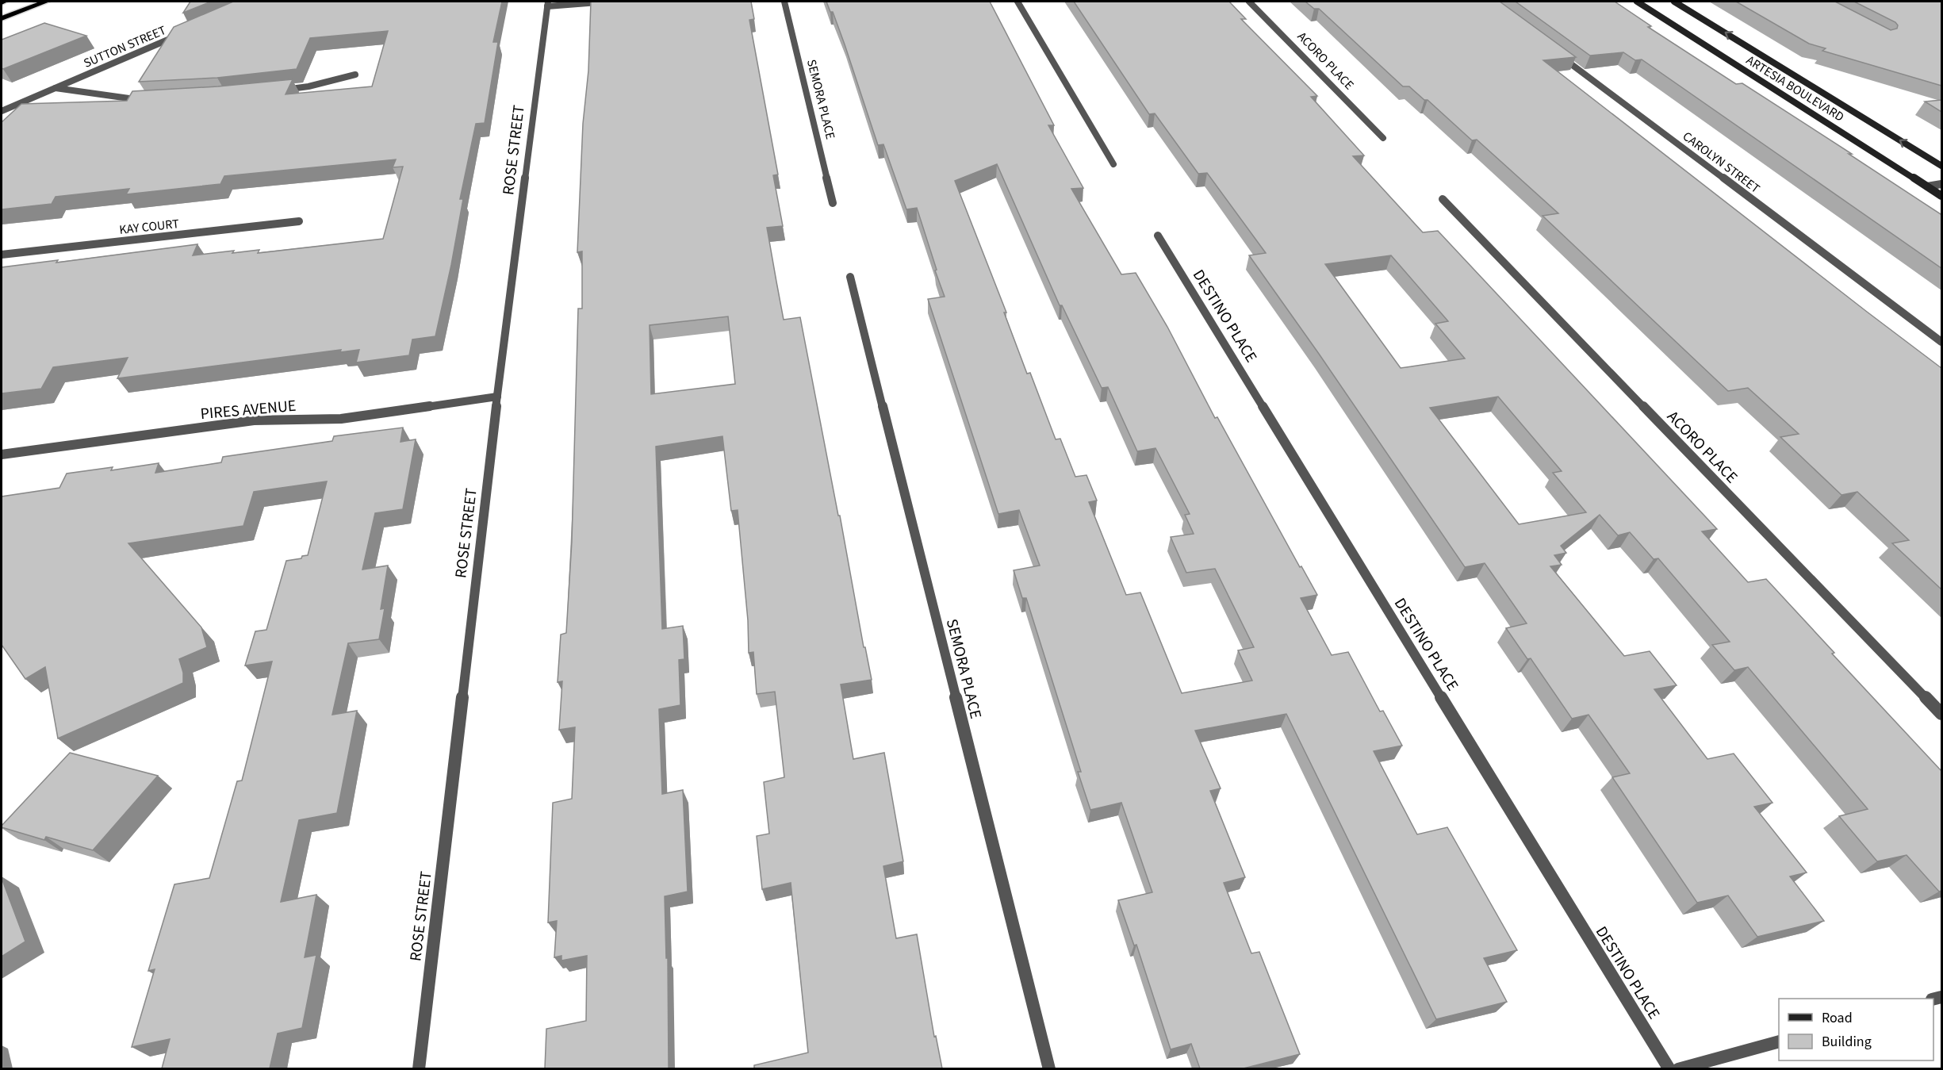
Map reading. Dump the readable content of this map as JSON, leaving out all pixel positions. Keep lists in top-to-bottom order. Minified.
{"streets":{"main road":["ARTESIA BOULEVARD"],"street":["SUTTON STREET","ACORO PLACE","SEMORA PLACE","ROSE STREET","CAROLYN STREET","KAY COURT","DESTINO PLACE","PIRES AVENUE"]},"crossings":[["ROSE STREET","PIRES AVENUE"]],"legend":["Road","Building"]}
